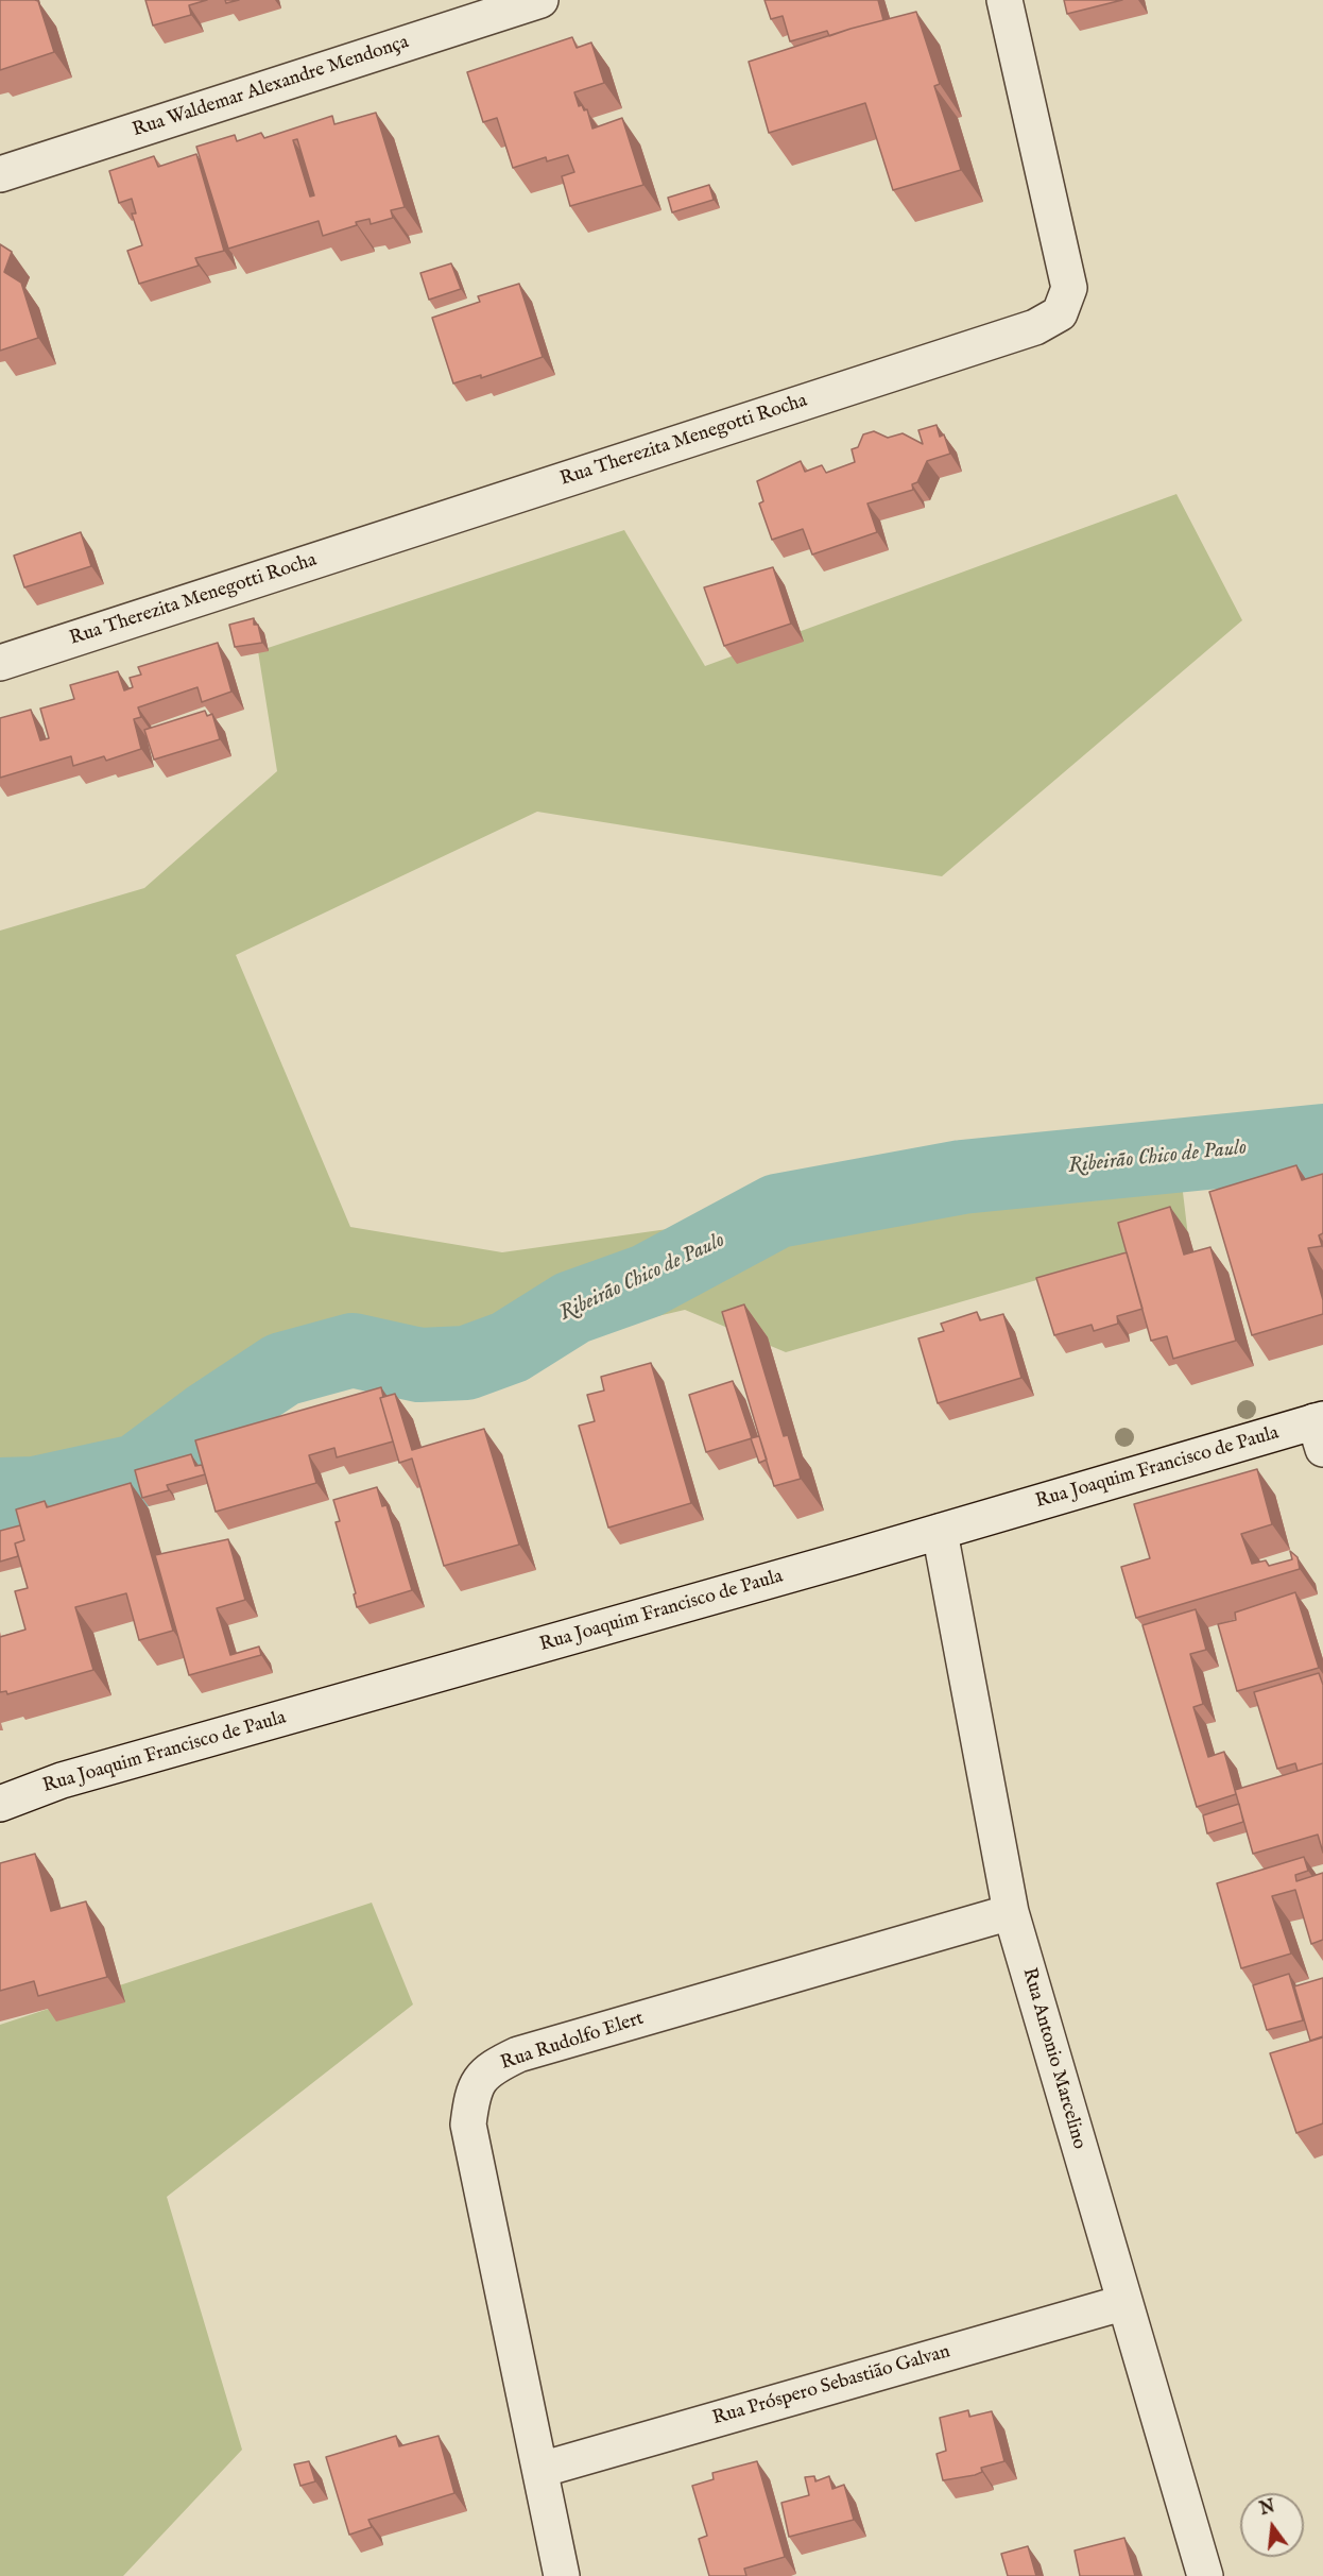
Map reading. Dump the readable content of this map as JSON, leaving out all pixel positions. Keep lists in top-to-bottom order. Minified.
{"streets":{"street":["Rua Waldemar Alexandre Mendonça","Rua Therezita Menegotti Rocha","Rua Joaquim Francisco de Paula","Rua Rudolfo Elert","Rua Antonio Marcelino","Rua Próspero Sebastião Galvan"]},"crossings":[["Rua Joaquim Francisco de Paula","Rua Antonio Marcelino"],["Rua Rudolfo Elert","Rua Antonio Marcelino"],["Rua Rudolfo Elert","Rua Próspero Sebastião Galvan"],["Rua Antonio Marcelino","Rua Próspero Sebastião Galvan"]],"water":["Ribeirão Chico de Paulo"],"north":"top"}
